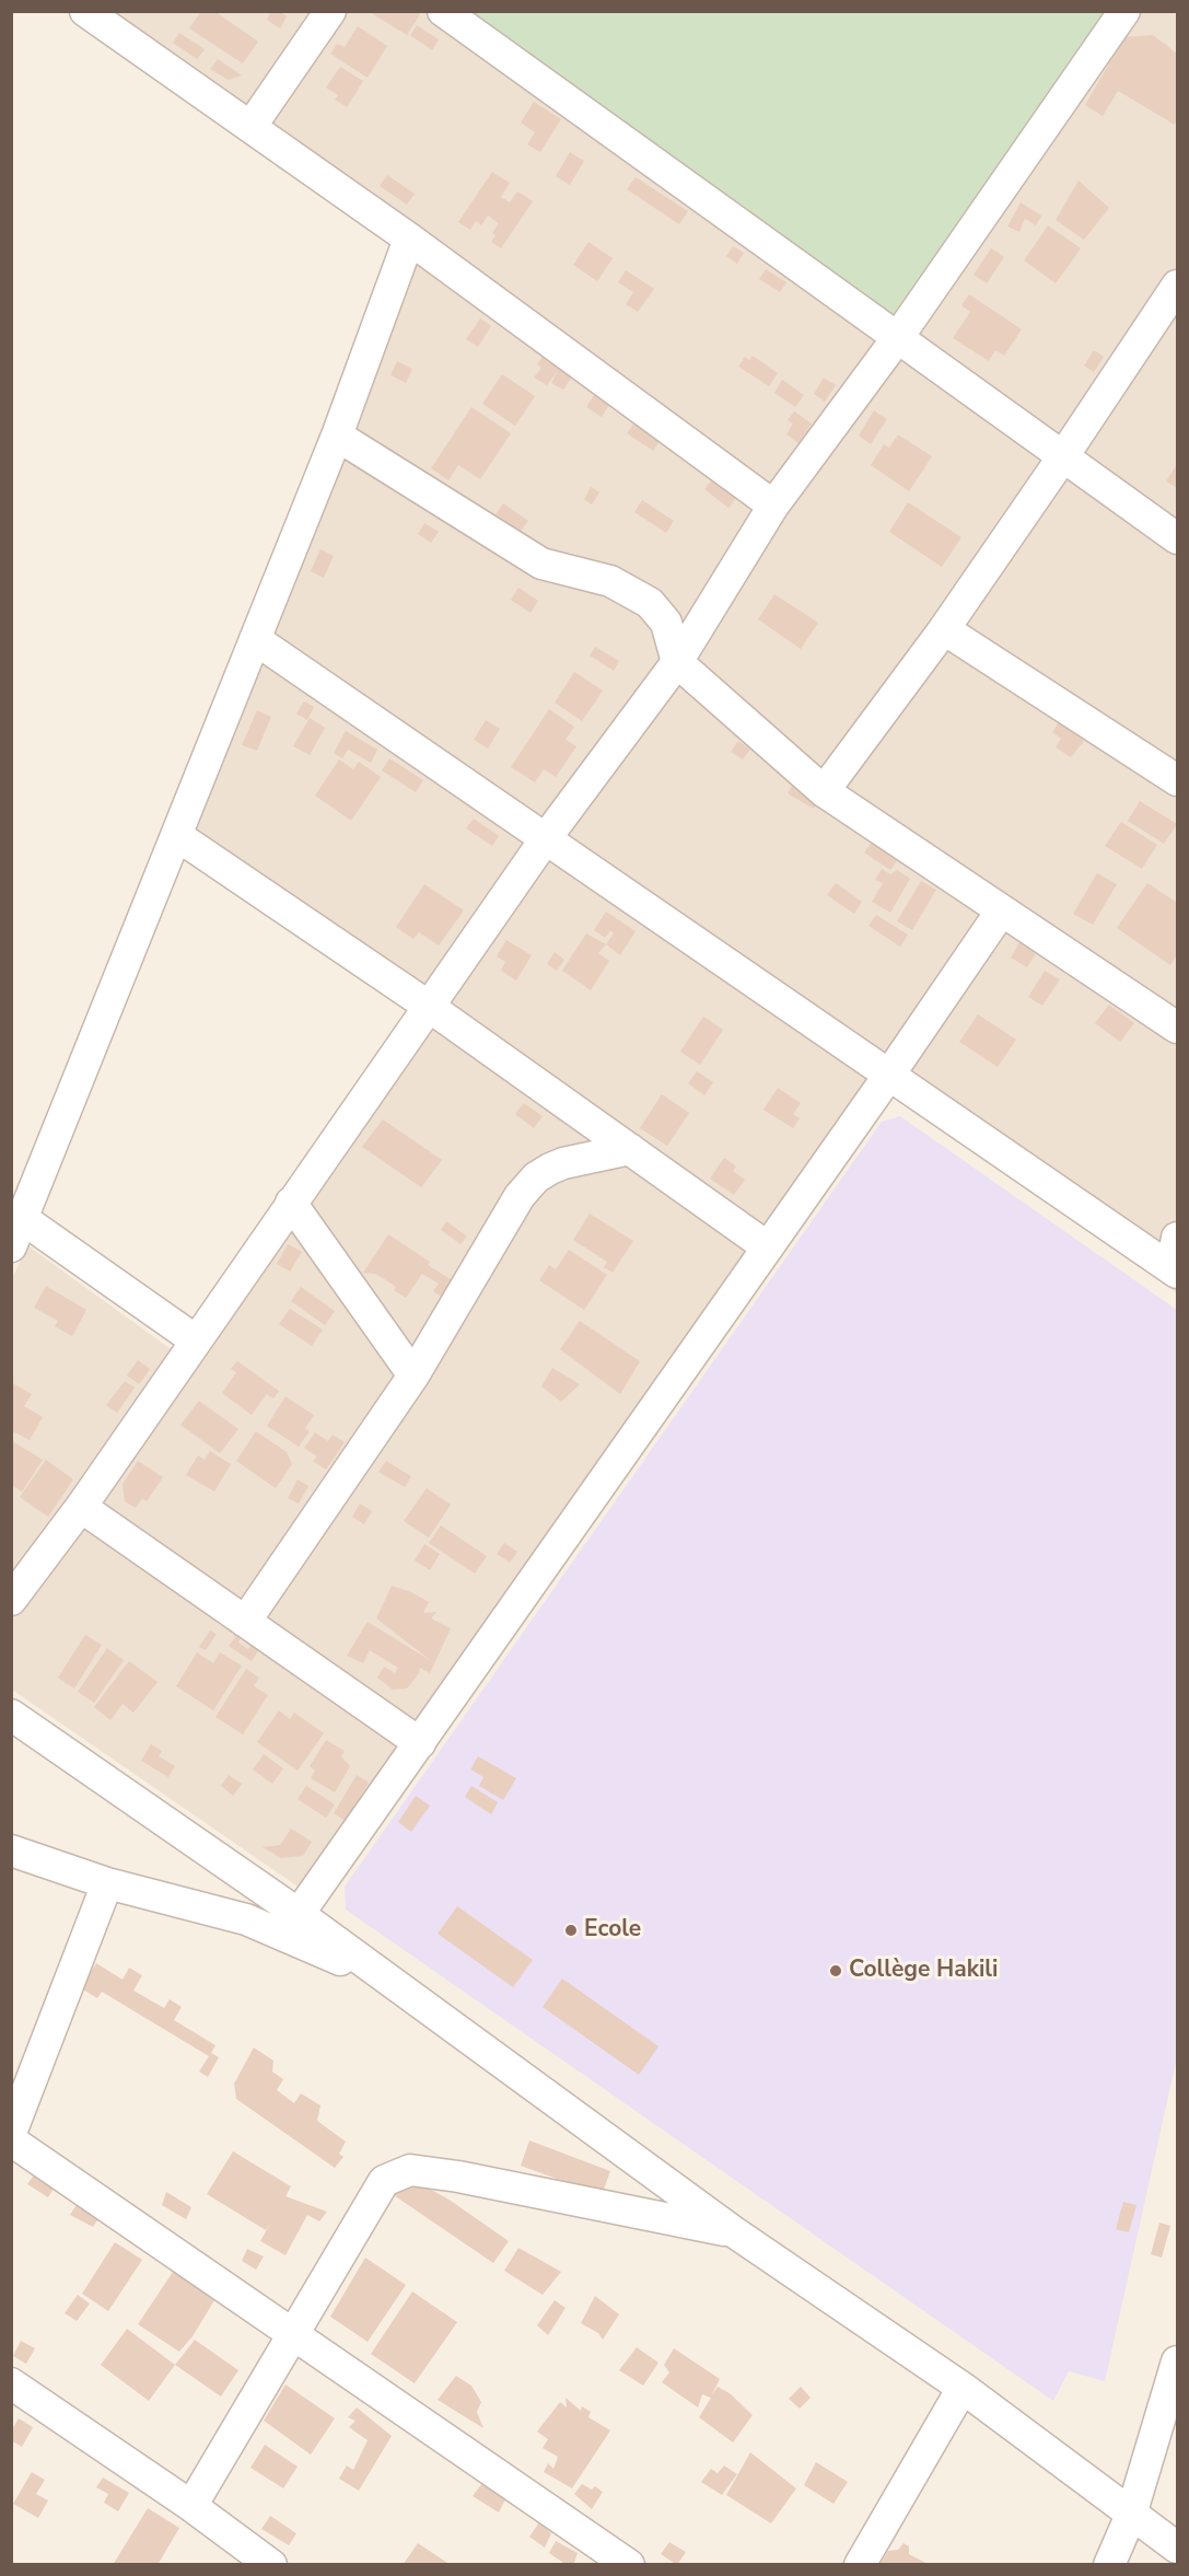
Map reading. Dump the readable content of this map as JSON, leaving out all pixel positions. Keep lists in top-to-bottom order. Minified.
{"places":["Ecole","Collège Hakili"]}
